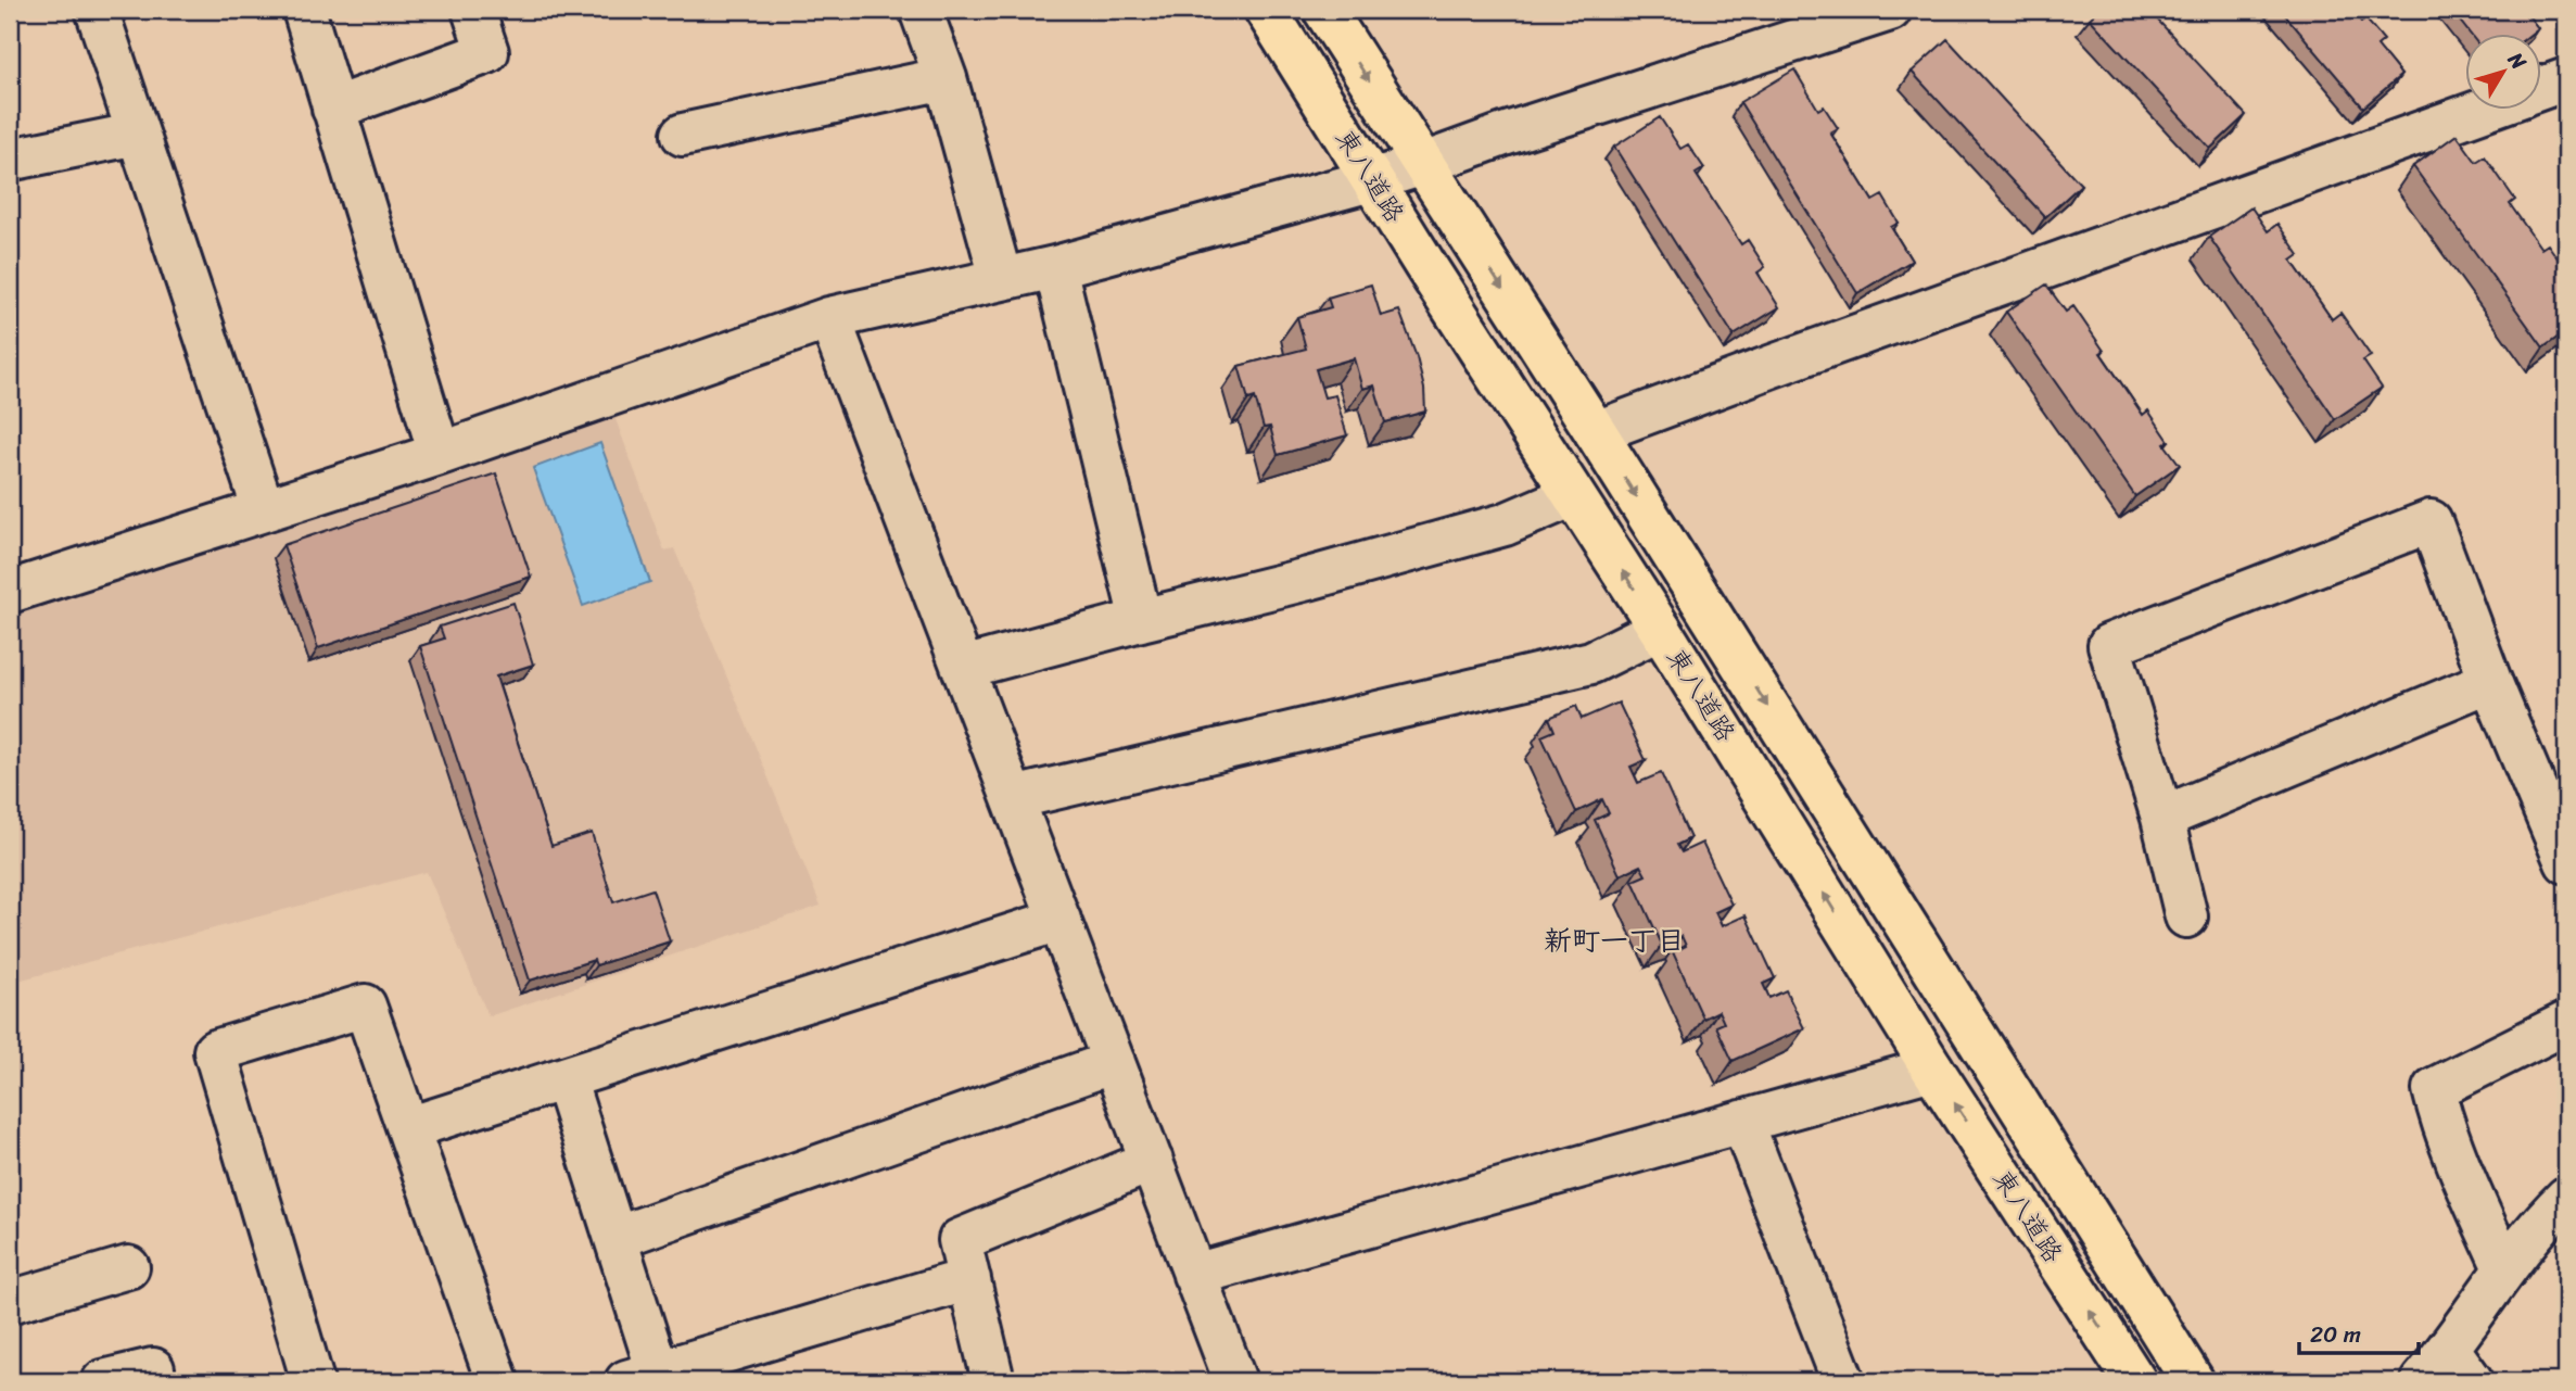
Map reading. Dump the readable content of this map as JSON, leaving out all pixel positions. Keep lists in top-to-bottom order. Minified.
{"streets":{"main road":["東八道路"]},"districts":["新町一丁目"],"scale_bar":"20 m","north":"top right"}
